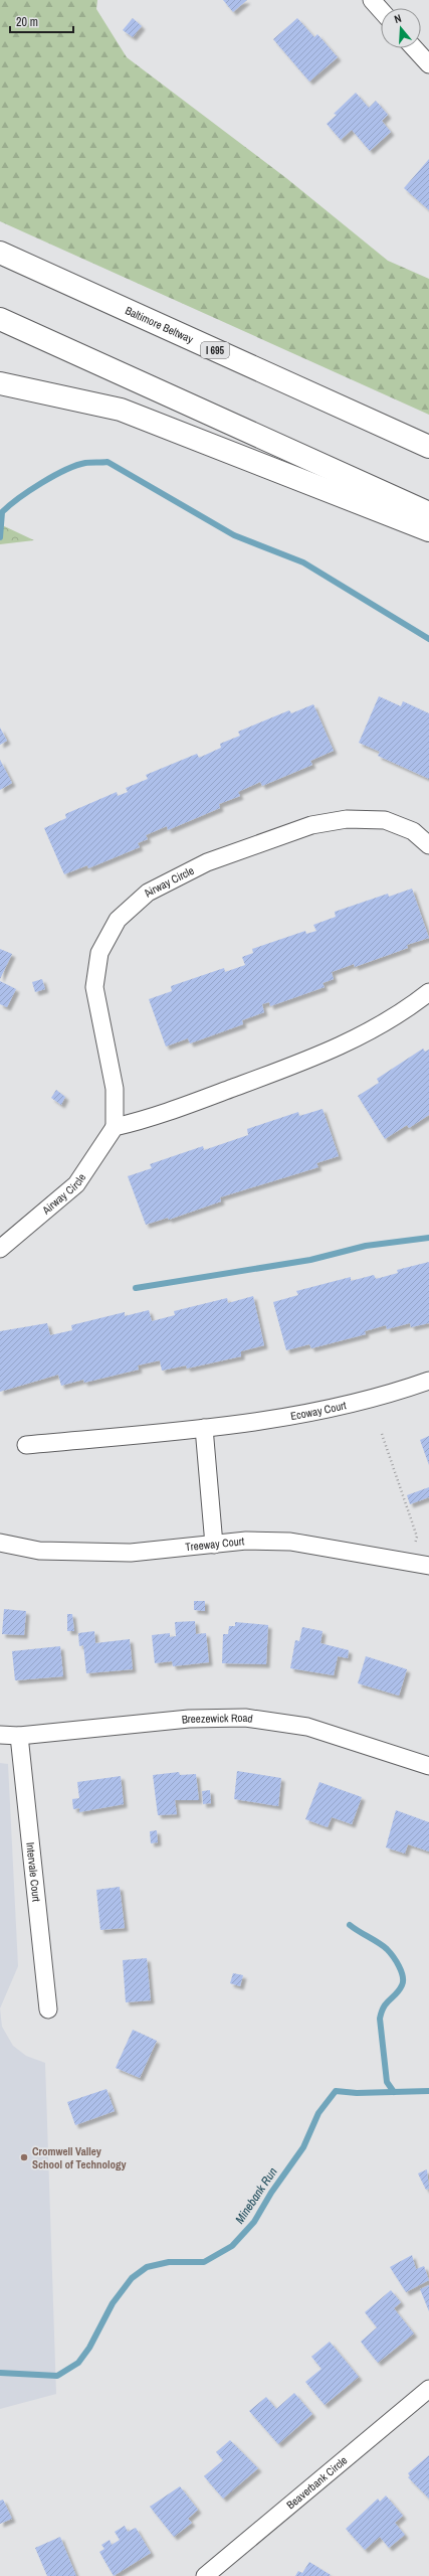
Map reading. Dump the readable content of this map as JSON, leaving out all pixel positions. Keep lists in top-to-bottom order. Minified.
{"streets":{"highway":["Baltimore Beltway","I 695"],"street":["Airway Circle","Ecoway Court","Treeway Court","Breezewick Road","Intervale Court","Beaverbank Circle"]},"crossings":[["Breezewick Road","Intervale Court"]],"water":["Minebank Run"],"places":["Cromwell Valley School of Technology"],"scale_bar":"20 m","north":"top"}
